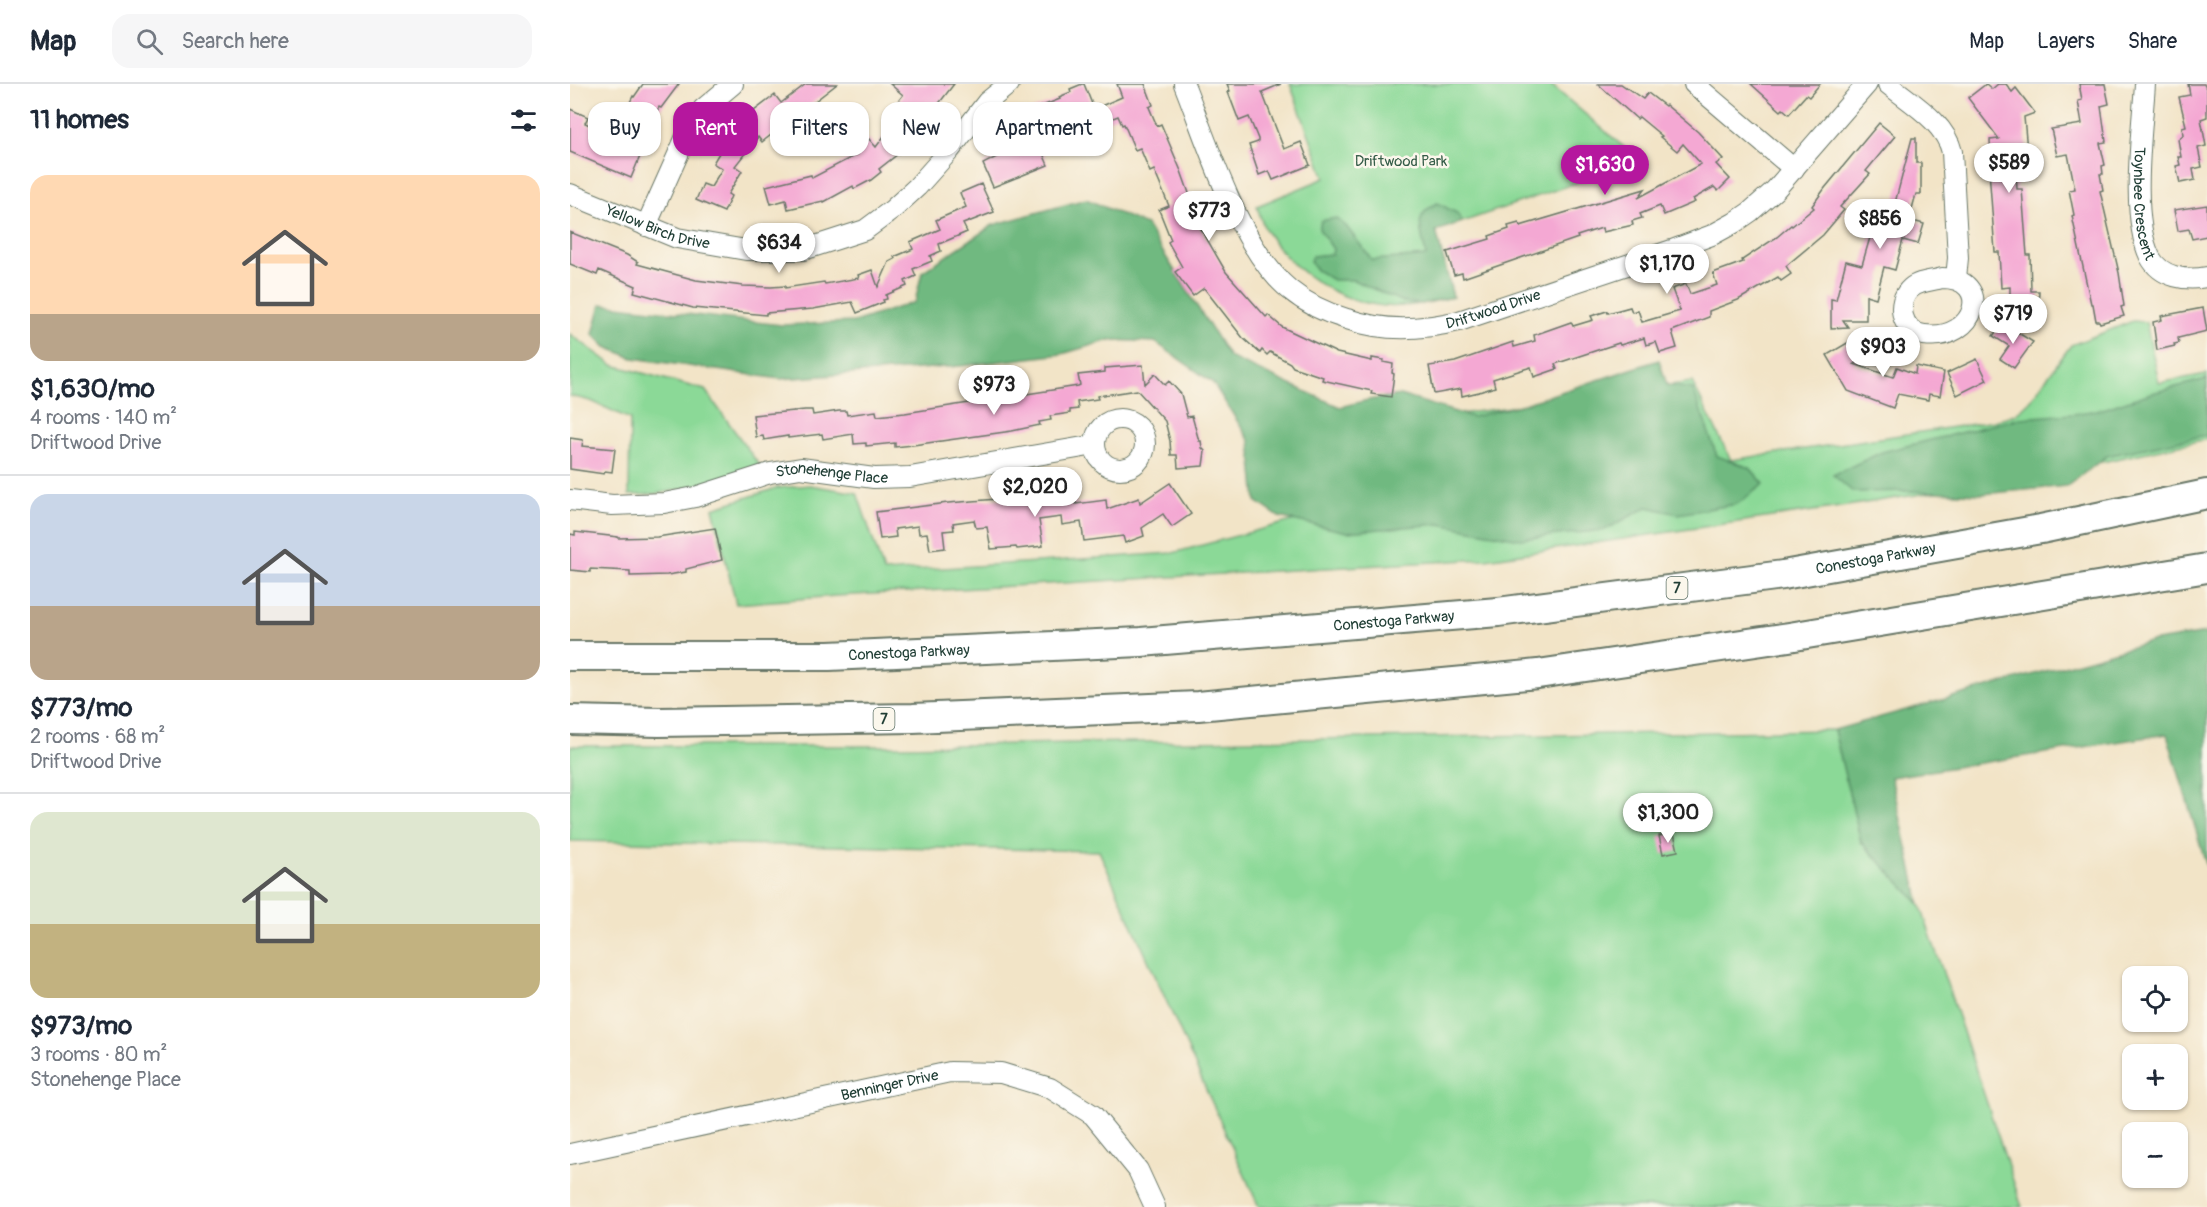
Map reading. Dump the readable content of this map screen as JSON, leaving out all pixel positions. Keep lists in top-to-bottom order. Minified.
{"streets":{"highway":["Conestoga Parkway","7"],"street":["Toynbee Crescent","Yellow Birch Drive","Driftwood Drive","Stonehenge Place","Benninger Drive"]},"parks":["Driftwood Park"],"page":{"header":"Map","search":"Search here","nav":["Map","Layers","Share"],"heading":"11 homes","chip":["Buy","Rent","Filters","New","Apartment"],"price":["$589","$1,630","$773","$856","$634","$1,170","$719","$903","$973","$2,020","$1,300"],"list":[{"name":"$1,630/mo","note":"4 rooms · 140 m² · Driftwood Drive"},{"name":"$773/mo","note":"2 rooms · 68 m² · Driftwood Drive"},{"name":"$973/mo","note":"3 rooms · 80 m² · Stonehenge Place"}],"map_buttons":["+","−"]}}
